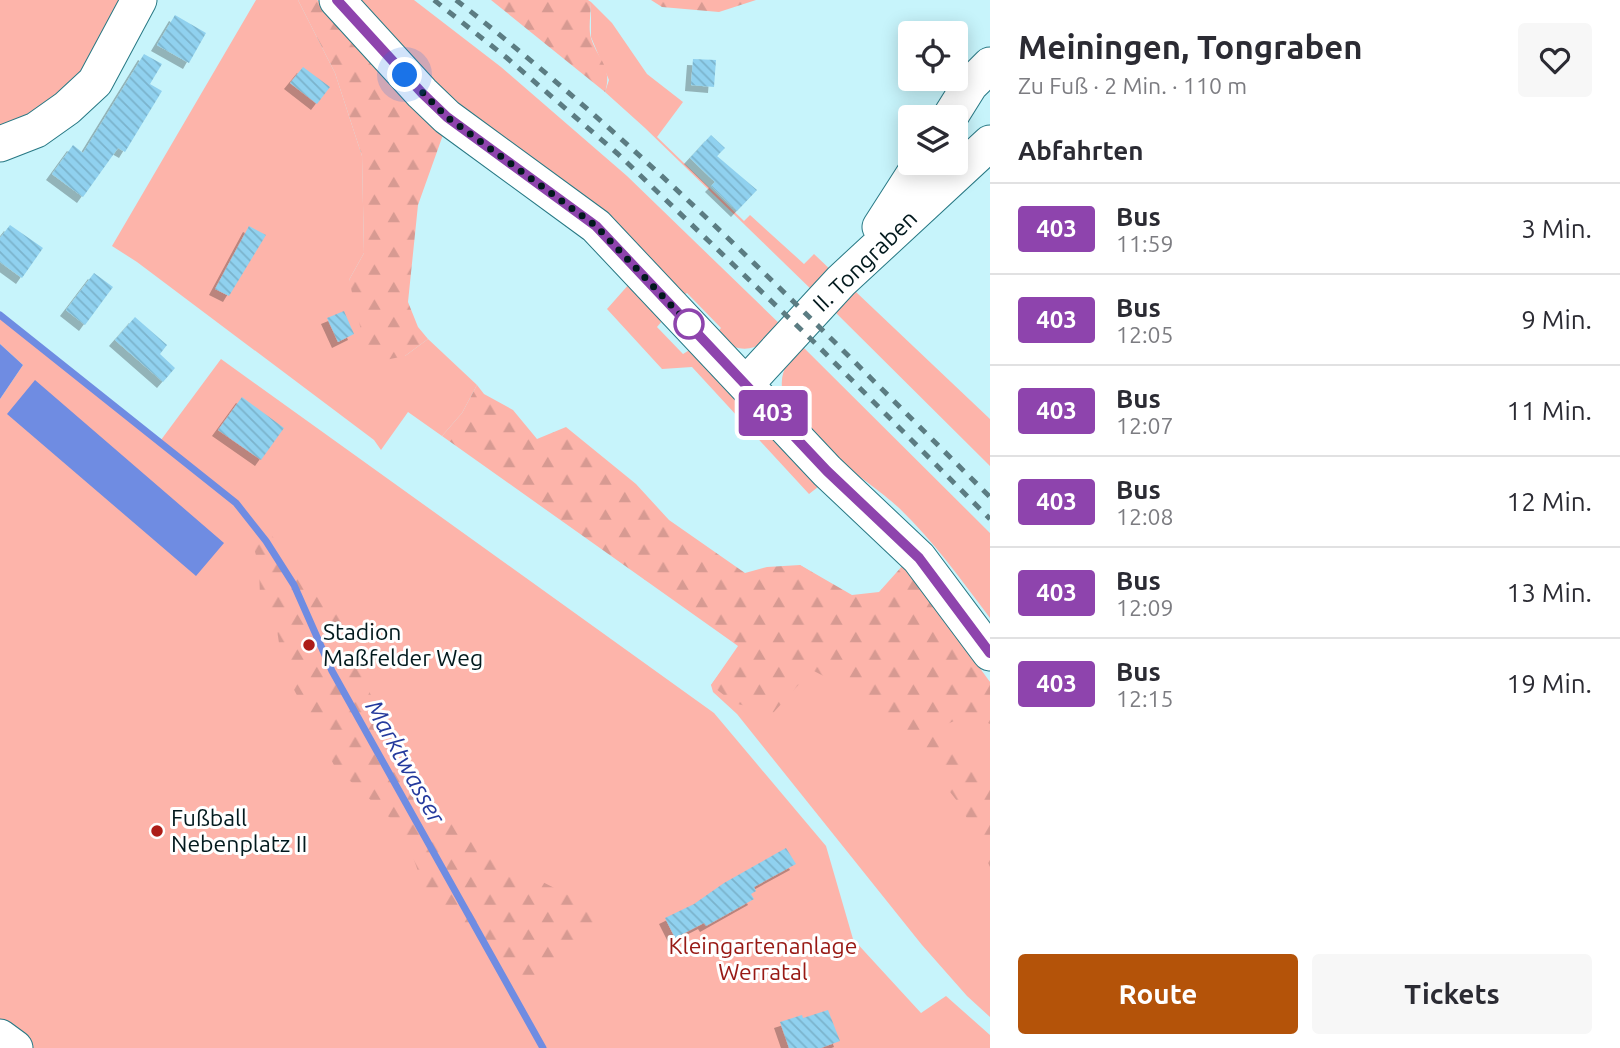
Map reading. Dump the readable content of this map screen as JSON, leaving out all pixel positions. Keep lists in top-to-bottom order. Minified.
{"streets":{"street":["II. Tongraben"]},"water":["Marktwasser"],"parks":["Kleingartenanlage Werratal"],"places":["Stadion Maßfelder Weg","Fußball Nebenplatz II"],"lines":["bus line 403"],"page":{"on_map":"403","heading":[["Meiningen, Tongraben","Zu Fuß · 2 Min. · 110 m"],"Abfahrten"],"list":[{"mark":"403","name":"Bus","note":"11:59","value":"3 Min."},{"mark":"403","name":"Bus","note":"12:05","value":"9 Min."},{"mark":"403","name":"Bus","note":"12:07","value":"11 Min."},{"mark":"403","name":"Bus","note":"12:08","value":"12 Min."},{"mark":"403","name":"Bus","note":"12:09","value":"13 Min."},{"mark":"403","name":"Bus","note":"12:15","value":"19 Min."}],"buttons":["Route","Tickets"]}}
